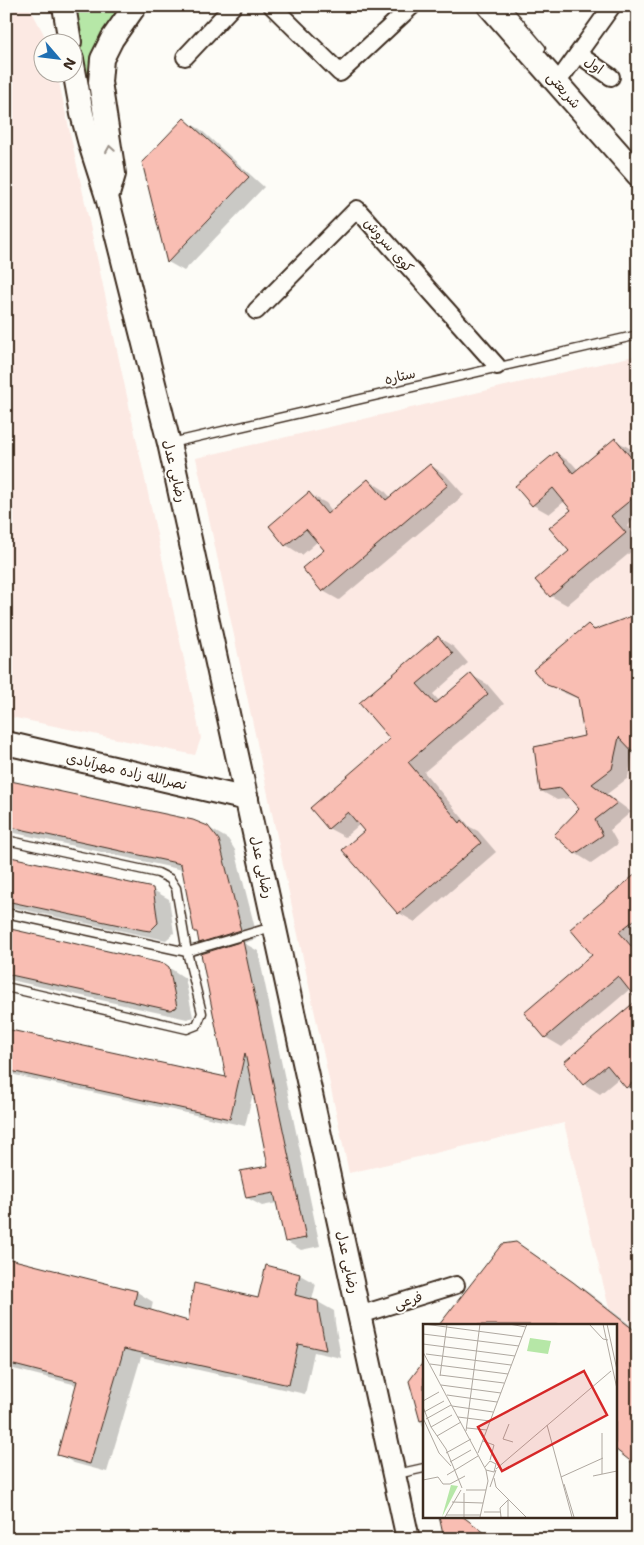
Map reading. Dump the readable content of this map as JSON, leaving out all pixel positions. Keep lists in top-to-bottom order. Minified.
{"streets":{"main road":["شریعتی","رضایی عدل","نصرالله زاده مهرآبادی"],"street":["اول","کوی سروش","فرعی"],"lane":["ستاره"]},"crossings":[["کوی سروش","ستاره"],["ستاره","رضایی عدل"],["رضایی عدل","نصرالله زاده مهرآبادی"],["رضایی عدل","فرعی"]],"north":"bottom right"}
